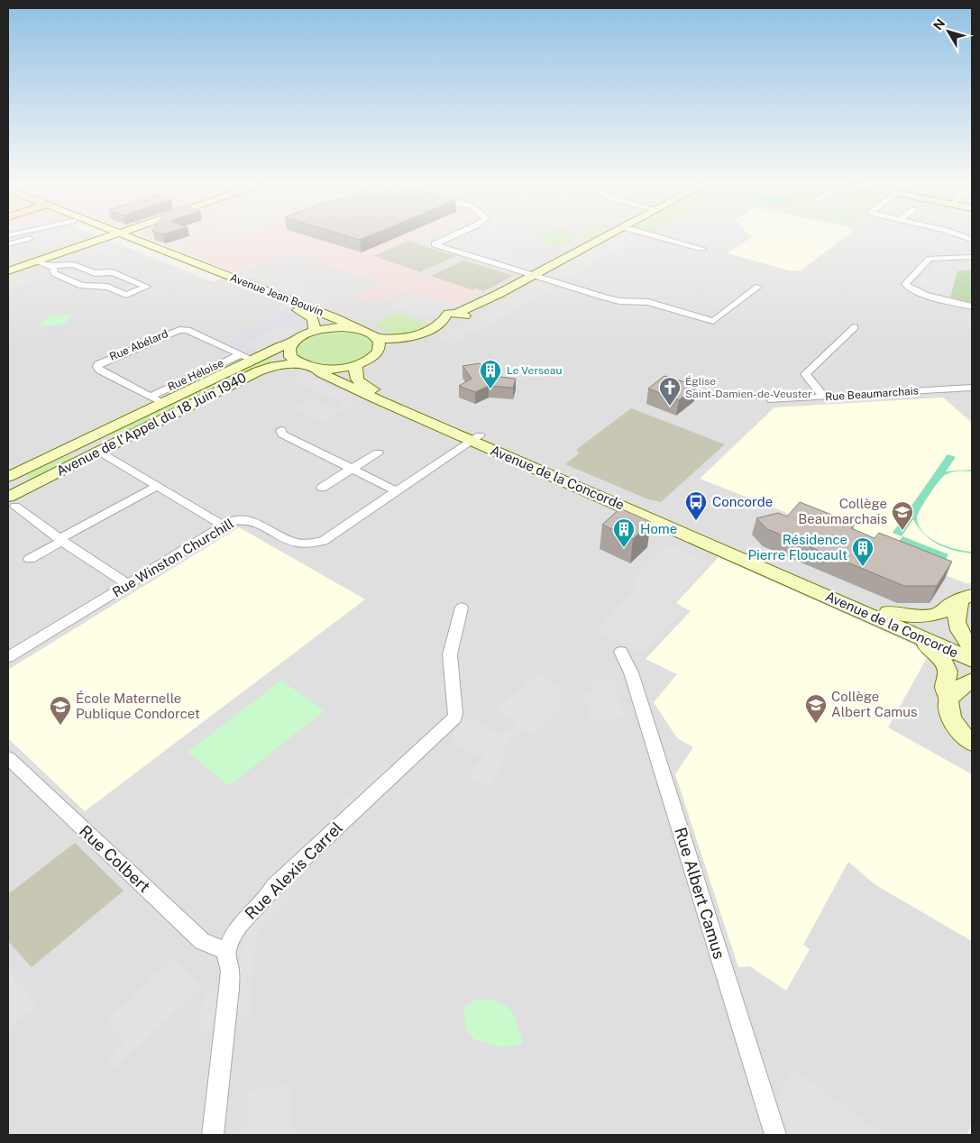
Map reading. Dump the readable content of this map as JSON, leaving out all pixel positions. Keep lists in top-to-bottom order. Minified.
{"streets":{"street":["Avenue Jean Bouvin","Rue Abélard","Rue Beaumarchais","Avenue de l'Appel du 18 Juin 1940","Avenue de la Concorde","Rue Winston Churchill","Rue Colbert","Rue Alexis Carrel","Rue Albert Camus"]},"crossings":[["Rue Abélard","Avenue de l'Appel du 18 Juin 1940"],["Avenue de la Concorde","Rue Winston Churchill"],["Rue Colbert","Rue Alexis Carrel"]],"places":{"building":["Le Verseau","Home","Résidence Pierre Floucault"],"church":["Église Saint-Damien-de-Veuster"],"bus stop":["Concorde"],"school or university":["Collège Beaumarchais","Collège Albert Camus","École Maternelle Publique Condorcet"]},"north":"top left"}
